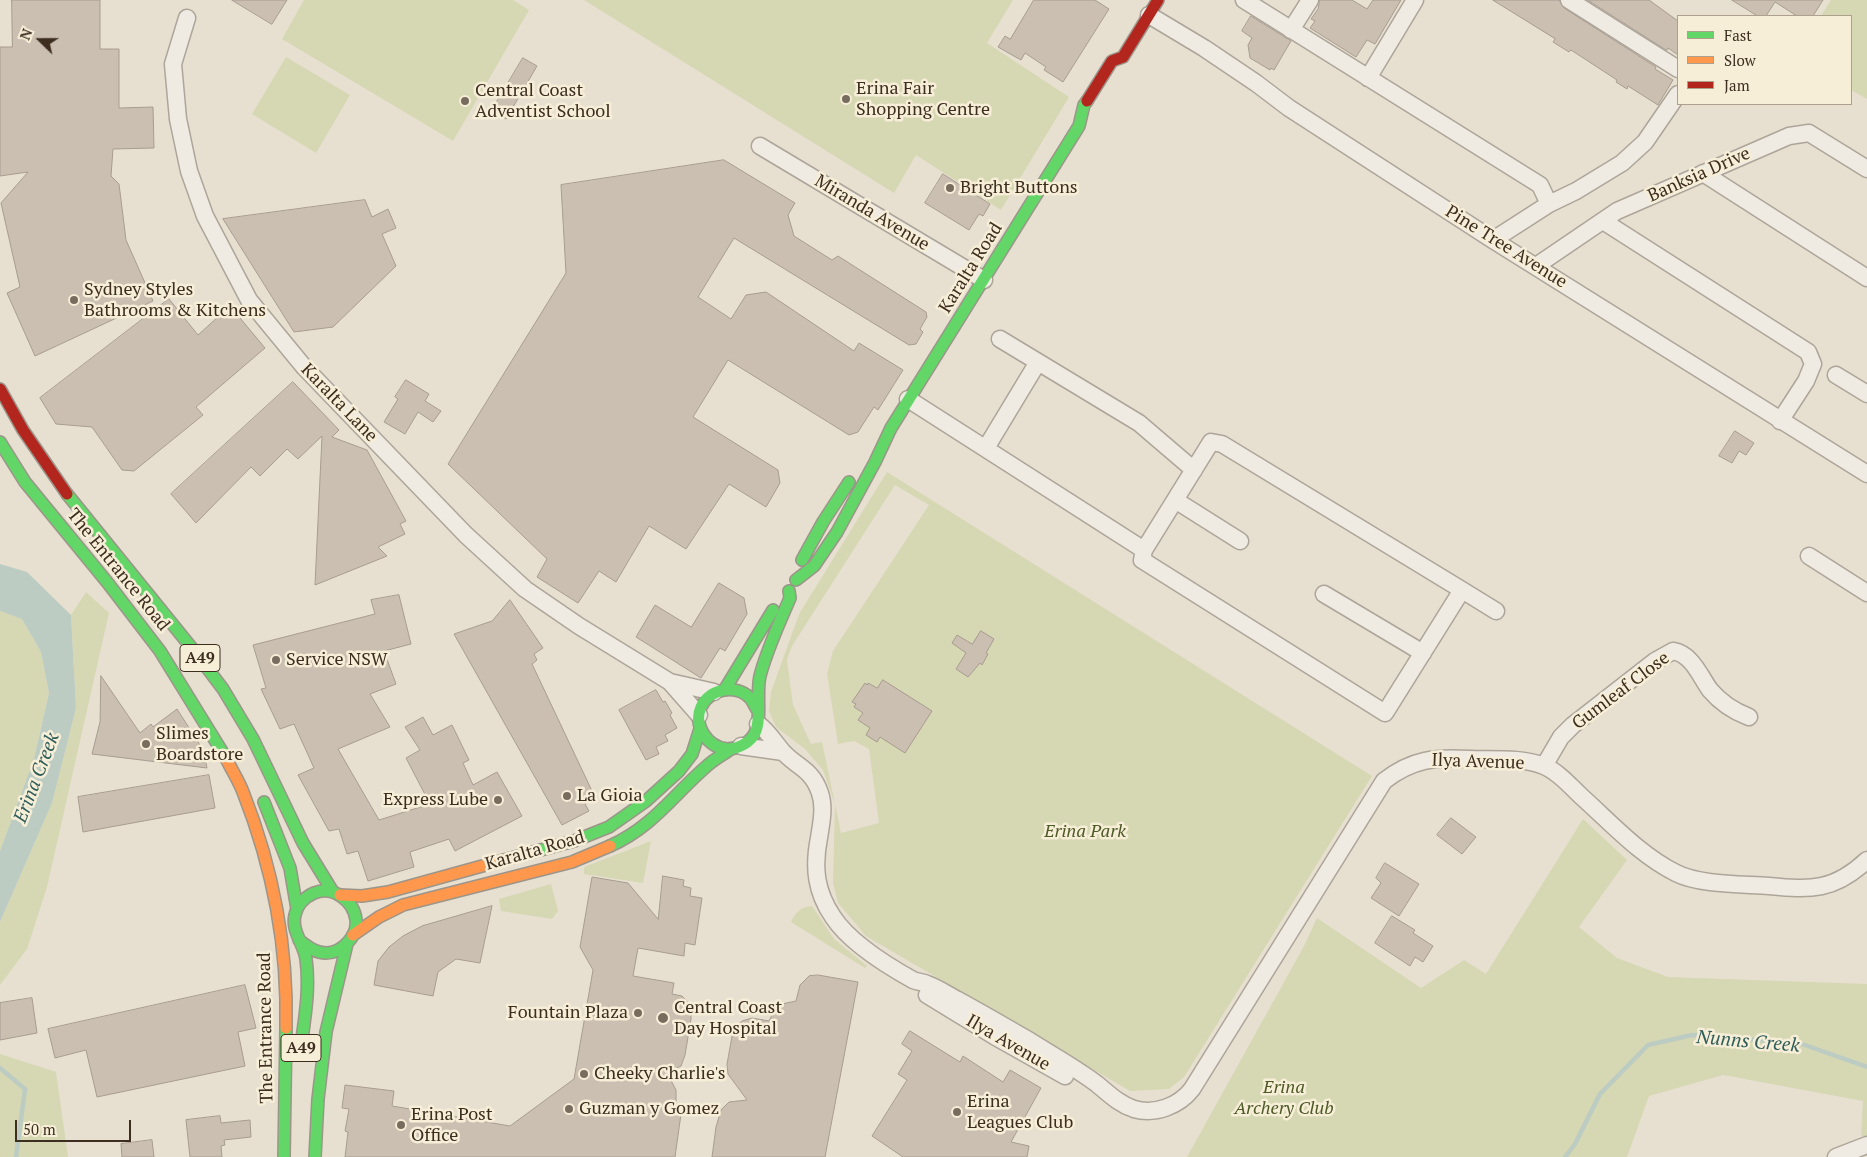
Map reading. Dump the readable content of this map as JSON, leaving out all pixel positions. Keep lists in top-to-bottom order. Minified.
{"streets":{"main road":["Karalta Road","The Entrance Road","A49"],"street":["Banksia Drive","Miranda Avenue","Pine Tree Avenue","Karalta Lane","Gumleaf Close","Ilya Avenue"]},"crossings":[["Banksia Drive","Pine Tree Avenue"],["Miranda Avenue","Karalta Road"],["Pine Tree Avenue","Karalta Road"],["Karalta Road","Karalta Lane"],["Karalta Road","The Entrance Road"],["Karalta Road","A49"],["Karalta Road","Ilya Avenue"],["Karalta Lane","Ilya Avenue"],["The Entrance Road","A49"],["Gumleaf Close","Ilya Avenue"]],"water":["Erina Creek","Nunns Creek"],"parks":["Erina Park","Erina Archery Club"],"places":["Erina Fair Shopping Centre","Central Coast Adventist School","Bright Buttons","Sydney Styles Bathrooms & Kitchens","Service NSW","Slimes Boardstore","La Gioia","Express Lube","Fountain Plaza","Central Coast Day Hospital","Cheeky Charlie's","Guzman y Gomez","Erina Leagues Club","Erina Post Office"],"legend":["Fast","Slow","Jam"],"scale_bar":"50 m","north":"left"}
